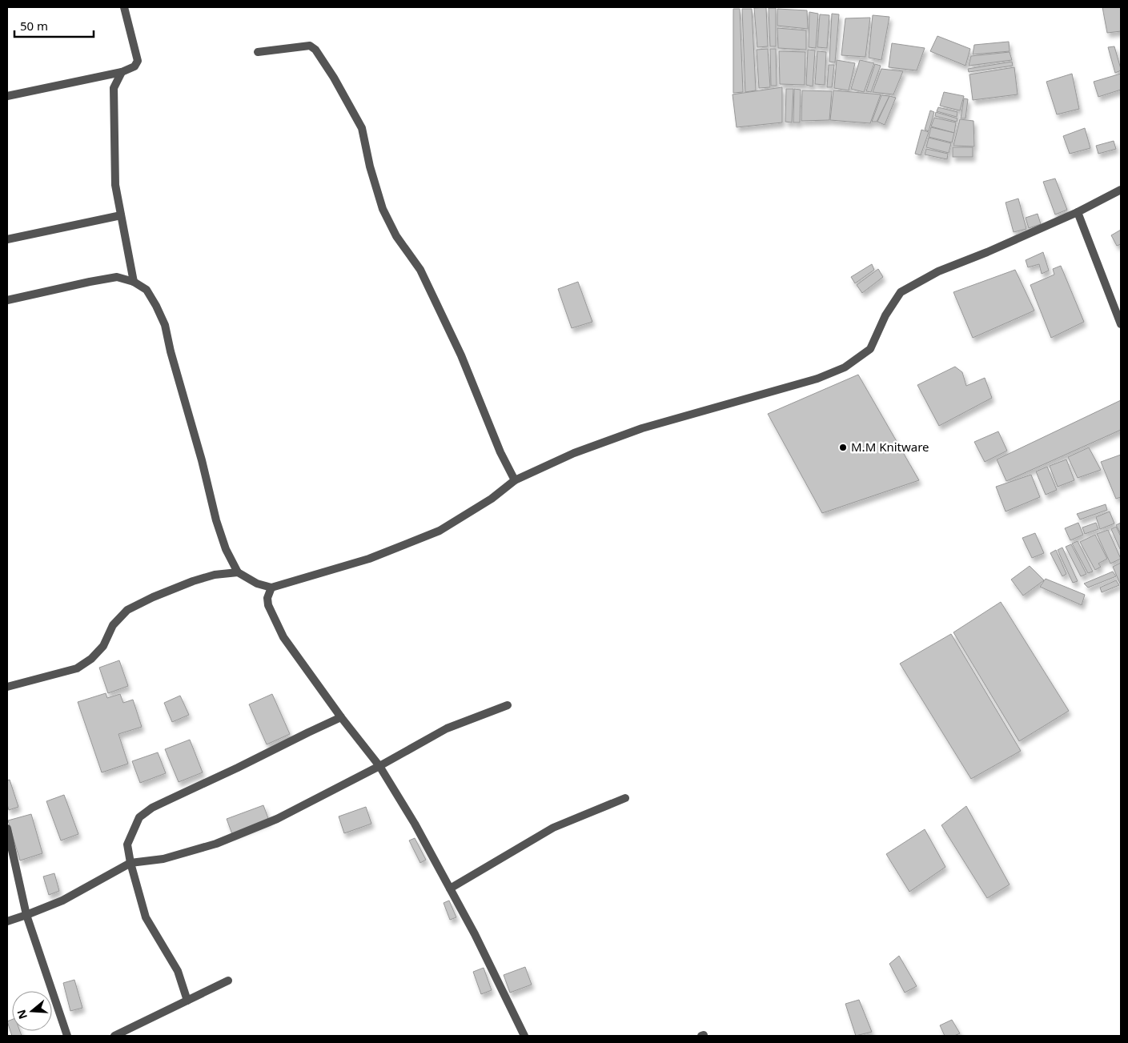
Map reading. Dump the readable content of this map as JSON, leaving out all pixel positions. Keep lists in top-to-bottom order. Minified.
{"places":["M.M Knitware"],"scale_bar":"50 m","north":"left"}
